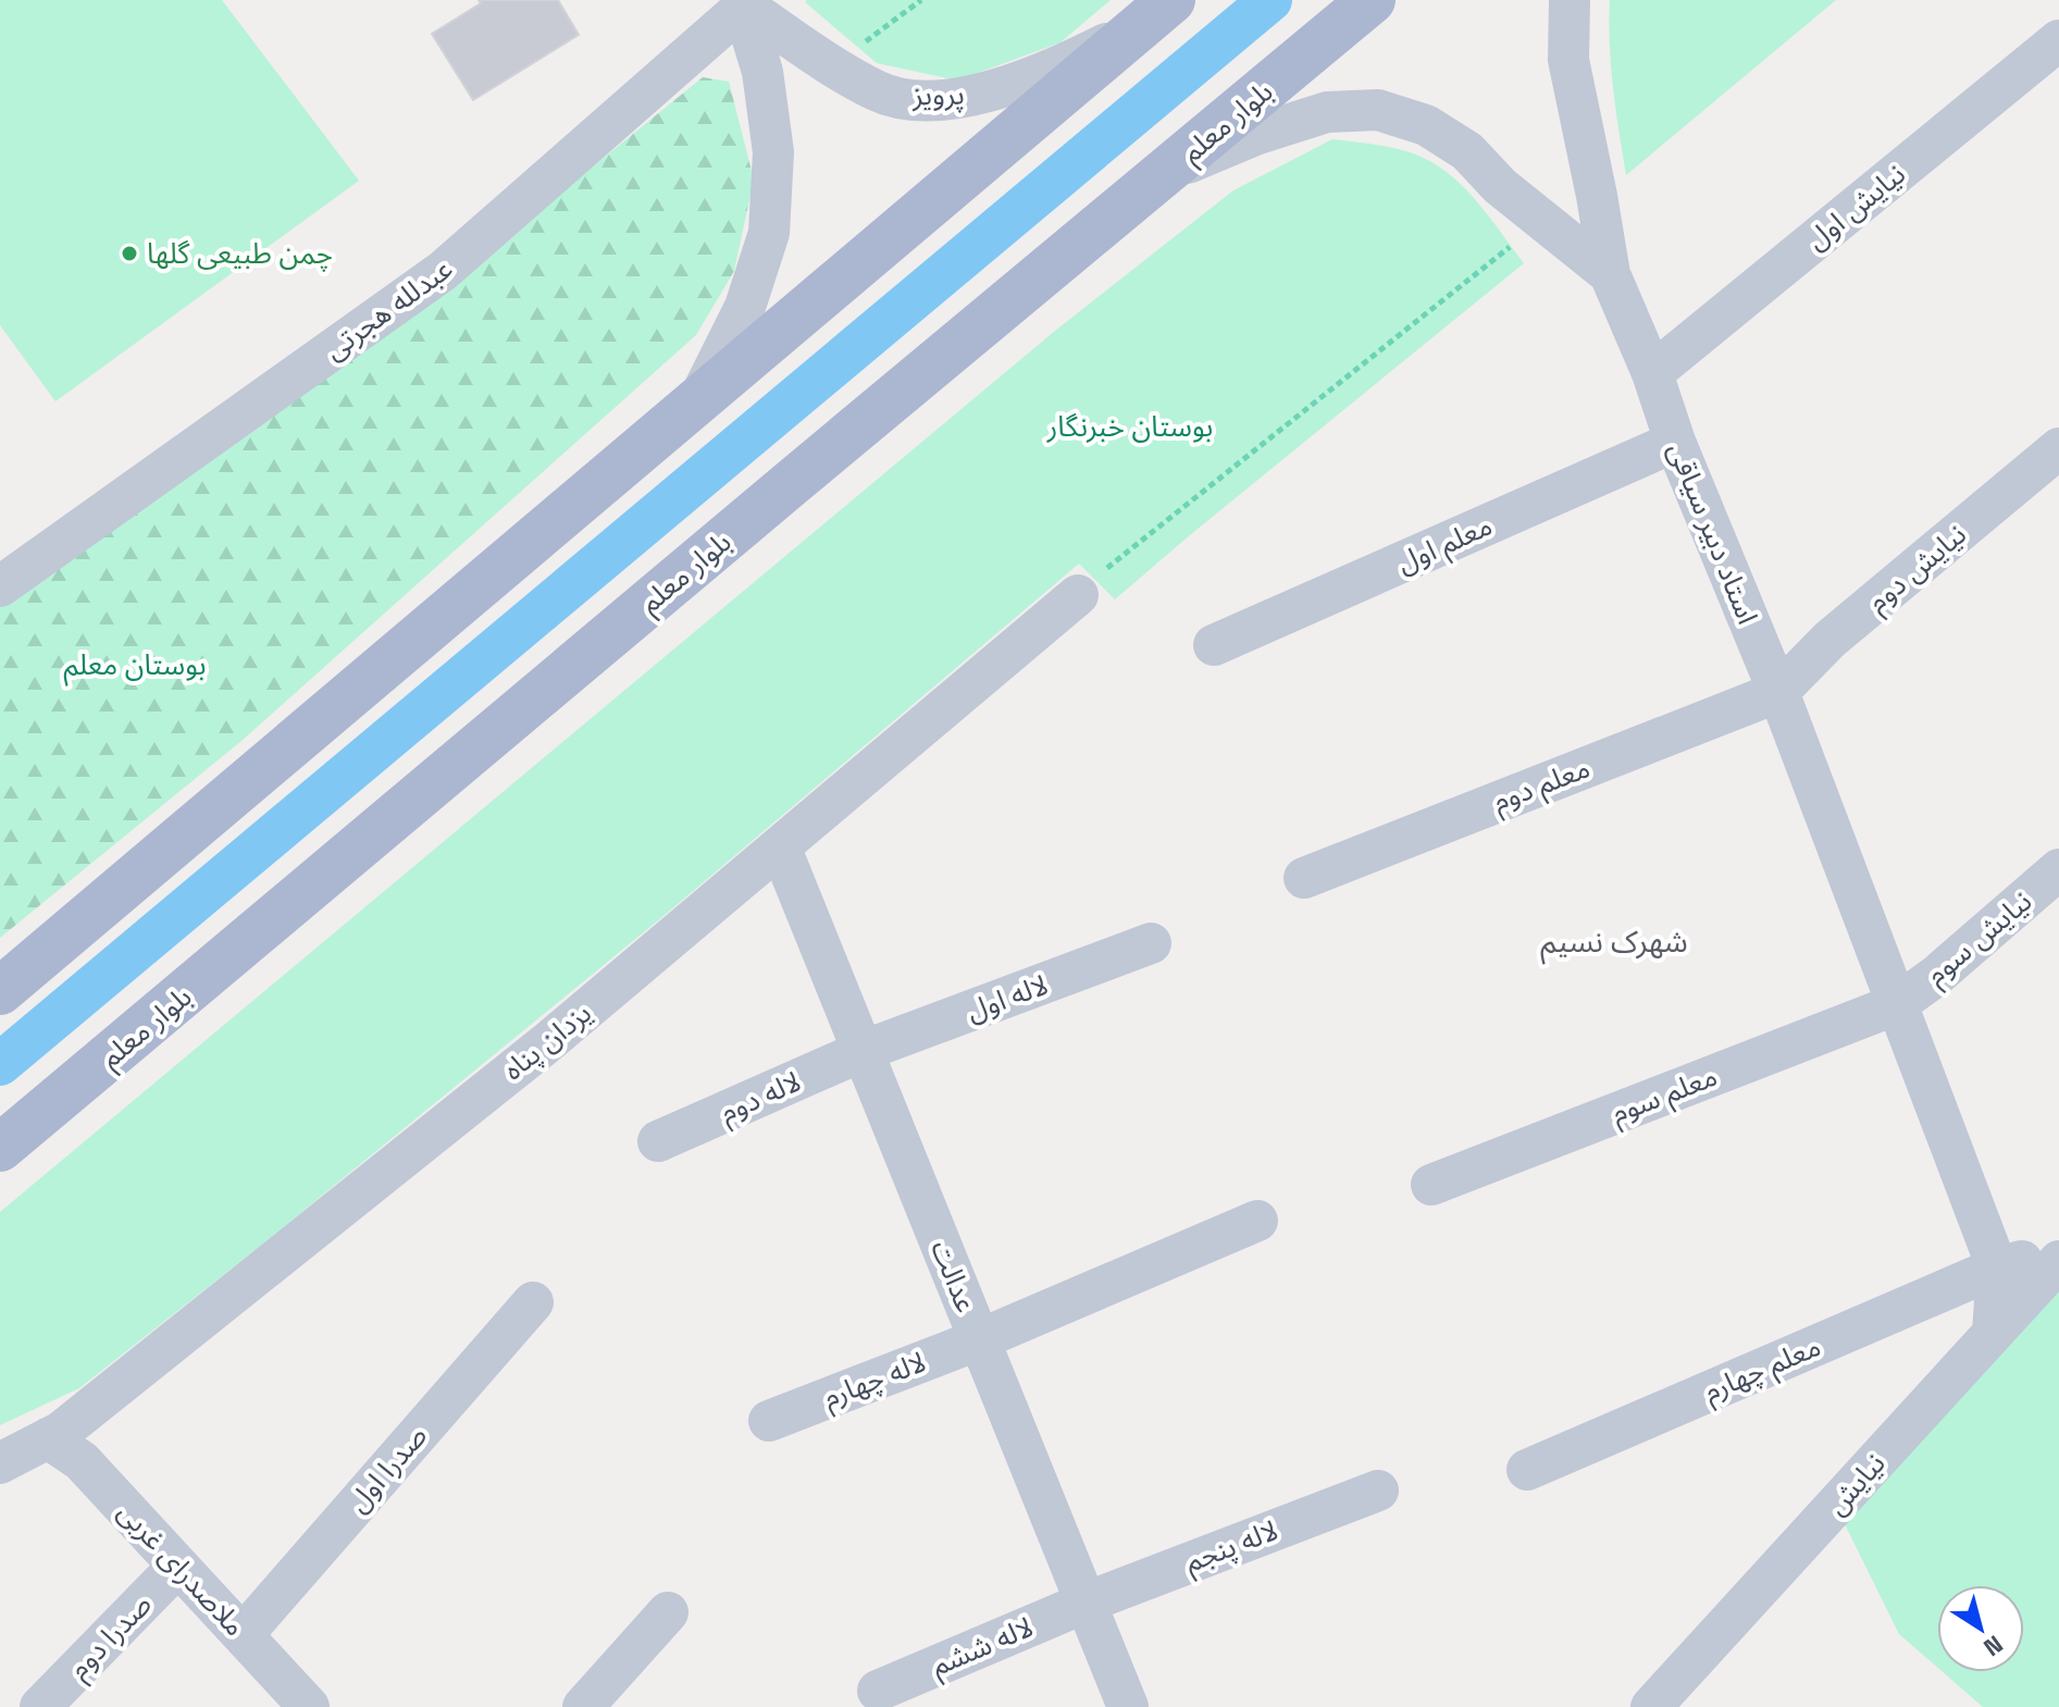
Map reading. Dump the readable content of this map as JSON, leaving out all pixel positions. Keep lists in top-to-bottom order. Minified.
{"streets":{"main road":["بلوار معلم"],"street":["پرویز","نیایش اول","عبدلله هجرتی","استاد دبیر سیاقی","معلم اول","نیایش دوم","معلم دوم","نیایش سوم","لاله اول","یزدان پناه","معلم سوم","لاله دوم","عدالت","معلم چهارم","لاله چهارم","صدرا اول","نيايش","لاله پنجم","ملاصدرای غربی","صدرا دوم","لاله ششم"]},"crossings":[["پرویز","عبدلله هجرتی"],["بلوار معلم","استاد دبیر سیاقی"],["نیایش اول","استاد دبیر سیاقی"],["استاد دبیر سیاقی","معلم اول"],["استاد دبیر سیاقی","نیایش دوم"],["استاد دبیر سیاقی","معلم دوم"],["استاد دبیر سیاقی","نیایش سوم"],["استاد دبیر سیاقی","معلم سوم"],["استاد دبیر سیاقی","معلم چهارم"],["نیایش دوم","معلم دوم"],["نیایش سوم","معلم سوم"],["لاله اول","لاله دوم"],["لاله اول","عدالت"],["یزدان پناه","عدالت"],["یزدان پناه","ملاصدرای غربی"],["لاله دوم","عدالت"],["عدالت","لاله چهارم"],["عدالت","لاله پنجم"],["عدالت","لاله ششم"],["صدرا اول","ملاصدرای غربی"],["لاله پنجم","لاله ششم"],["ملاصدرای غربی","صدرا دوم"]],"districts":["شهرک نسیم"],"parks":["بوستان خبرنگار","بوستان معلم"],"places":["چمن طبیعی گلها"],"north":"bottom right"}
